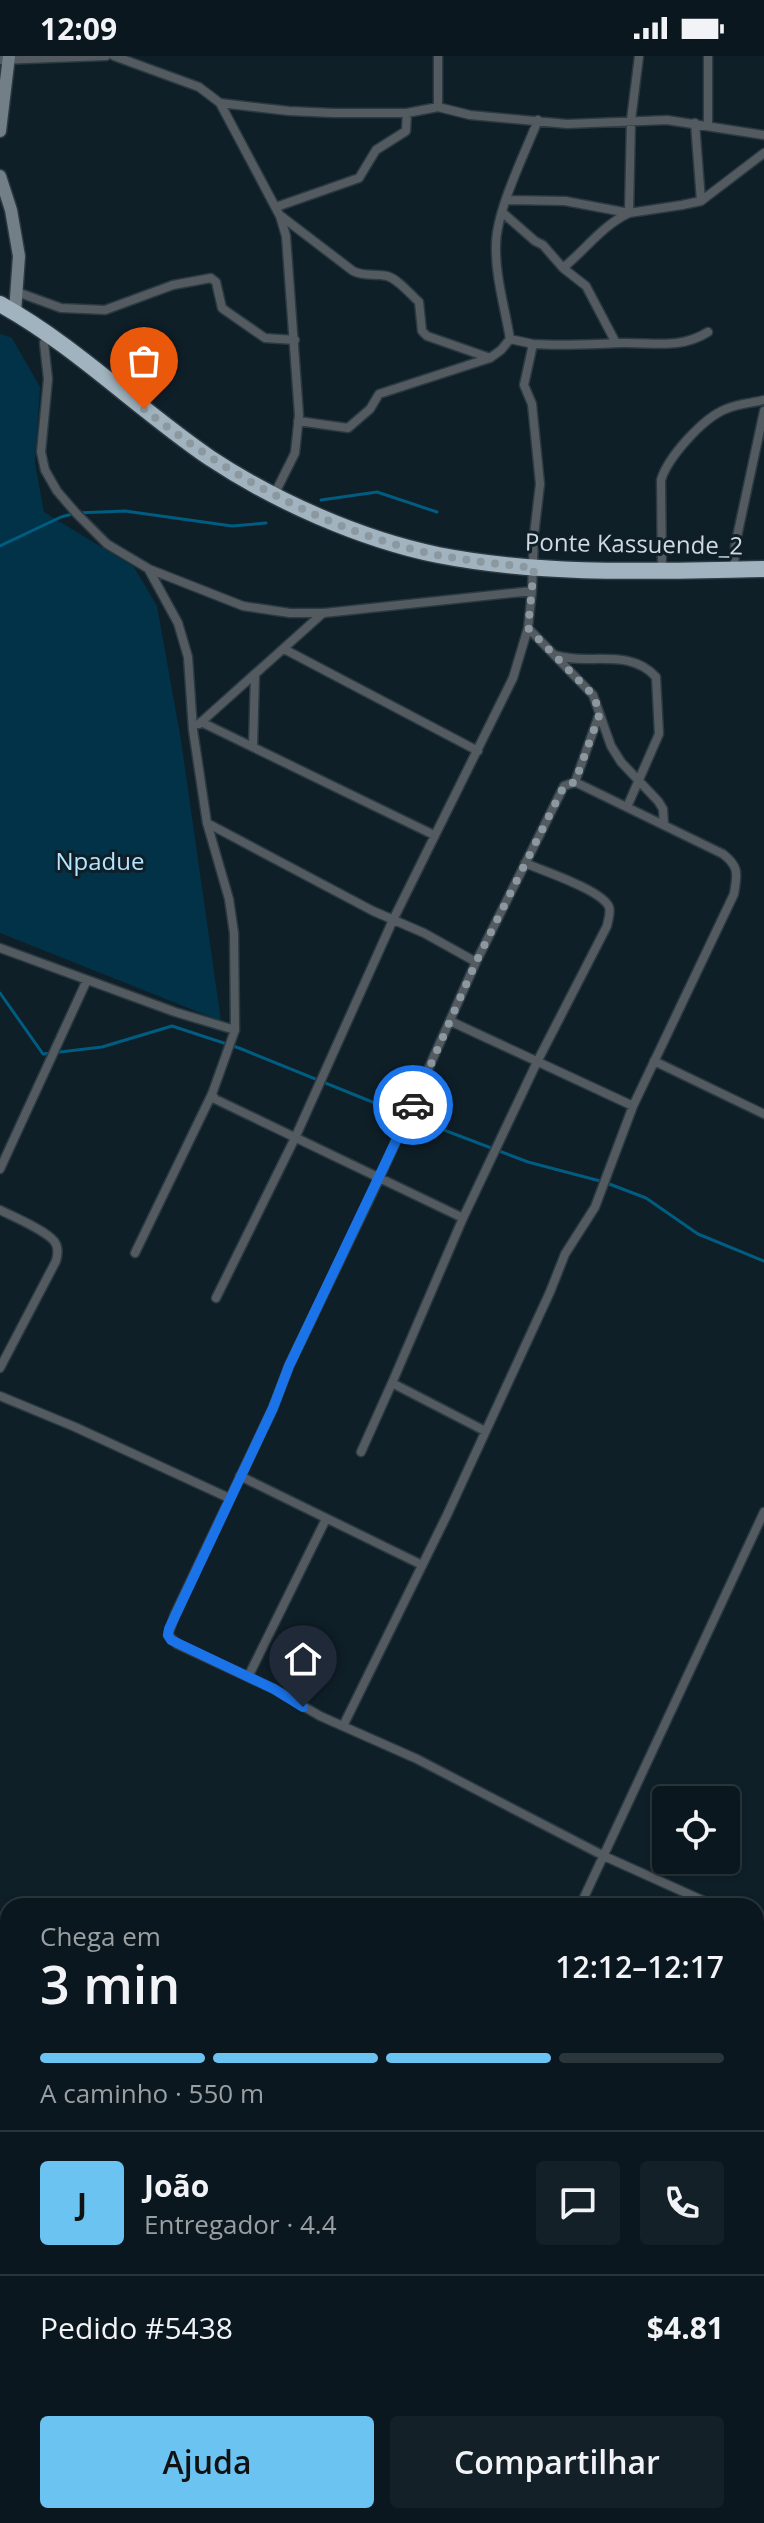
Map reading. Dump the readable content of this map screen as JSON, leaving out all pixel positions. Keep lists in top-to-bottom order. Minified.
{"streets":{"highway":["Ponte Kassuende_2"]},"parks":["Npadue"],"page":{"status":"12:09","heading":["3 min","Chega em","12:12–12:17"],"panel":["João","Entregador · 4.4","Pedido #5438","$4.81"],"bar":"A caminho · 550 m","round":"J","buttons":["Ajuda","Compartilhar"]}}
